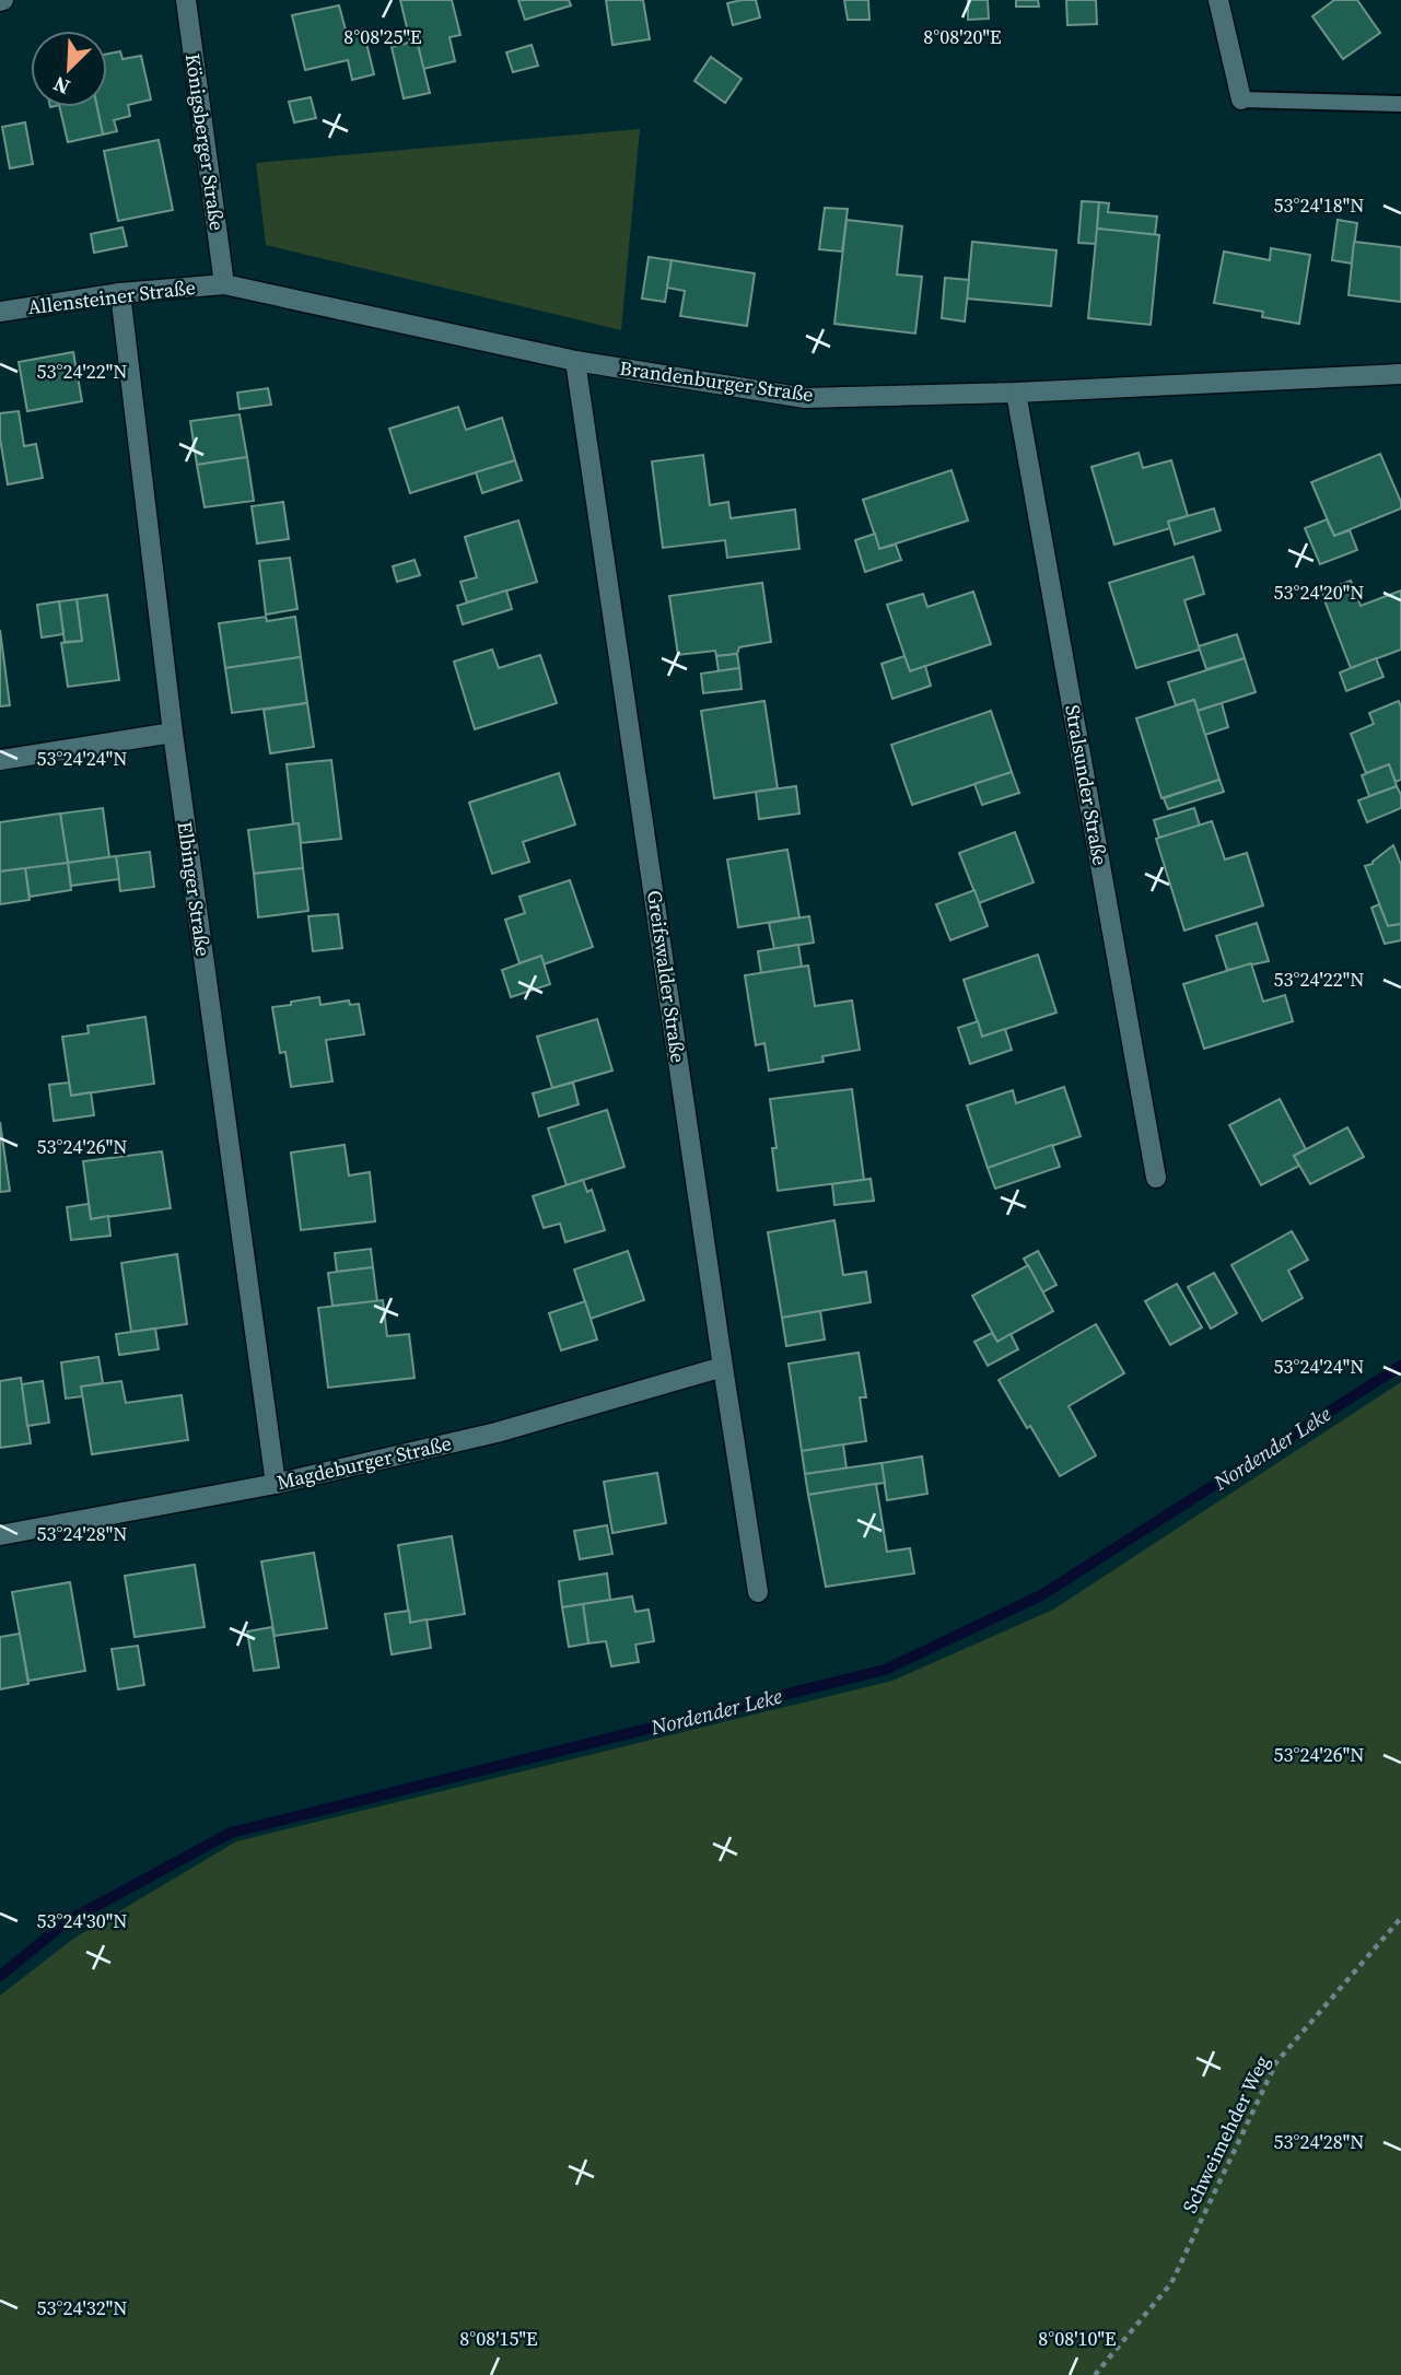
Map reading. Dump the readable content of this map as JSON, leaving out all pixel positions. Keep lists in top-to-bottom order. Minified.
{"streets":{"street":["Königsberger Straße","Allensteiner Straße","Brandenburger Straße","Stralsunder Straße","Elbinger Straße","Greifswalder Straße","Magdeburger Straße"],"path":["Schweimehder Weg"]},"crossings":[["Königsberger Straße","Allensteiner Straße"],["Königsberger Straße","Brandenburger Straße"],["Allensteiner Straße","Brandenburger Straße"],["Allensteiner Straße","Elbinger Straße"],["Brandenburger Straße","Stralsunder Straße"],["Brandenburger Straße","Greifswalder Straße"],["Elbinger Straße","Magdeburger Straße"],["Greifswalder Straße","Magdeburger Straße"]],"water":["Nordender Leke"],"north":"bottom left","coordinates":["8°08'25\"E","8°08'20\"E","53°24'18\"N","53°24'22\"N","53°24'20\"N","53°24'24\"N","53°24'26\"N","53°24'28\"N","53°24'30\"N","53°24'32\"N","8°08'15\"E","8°08'10\"E"]}
